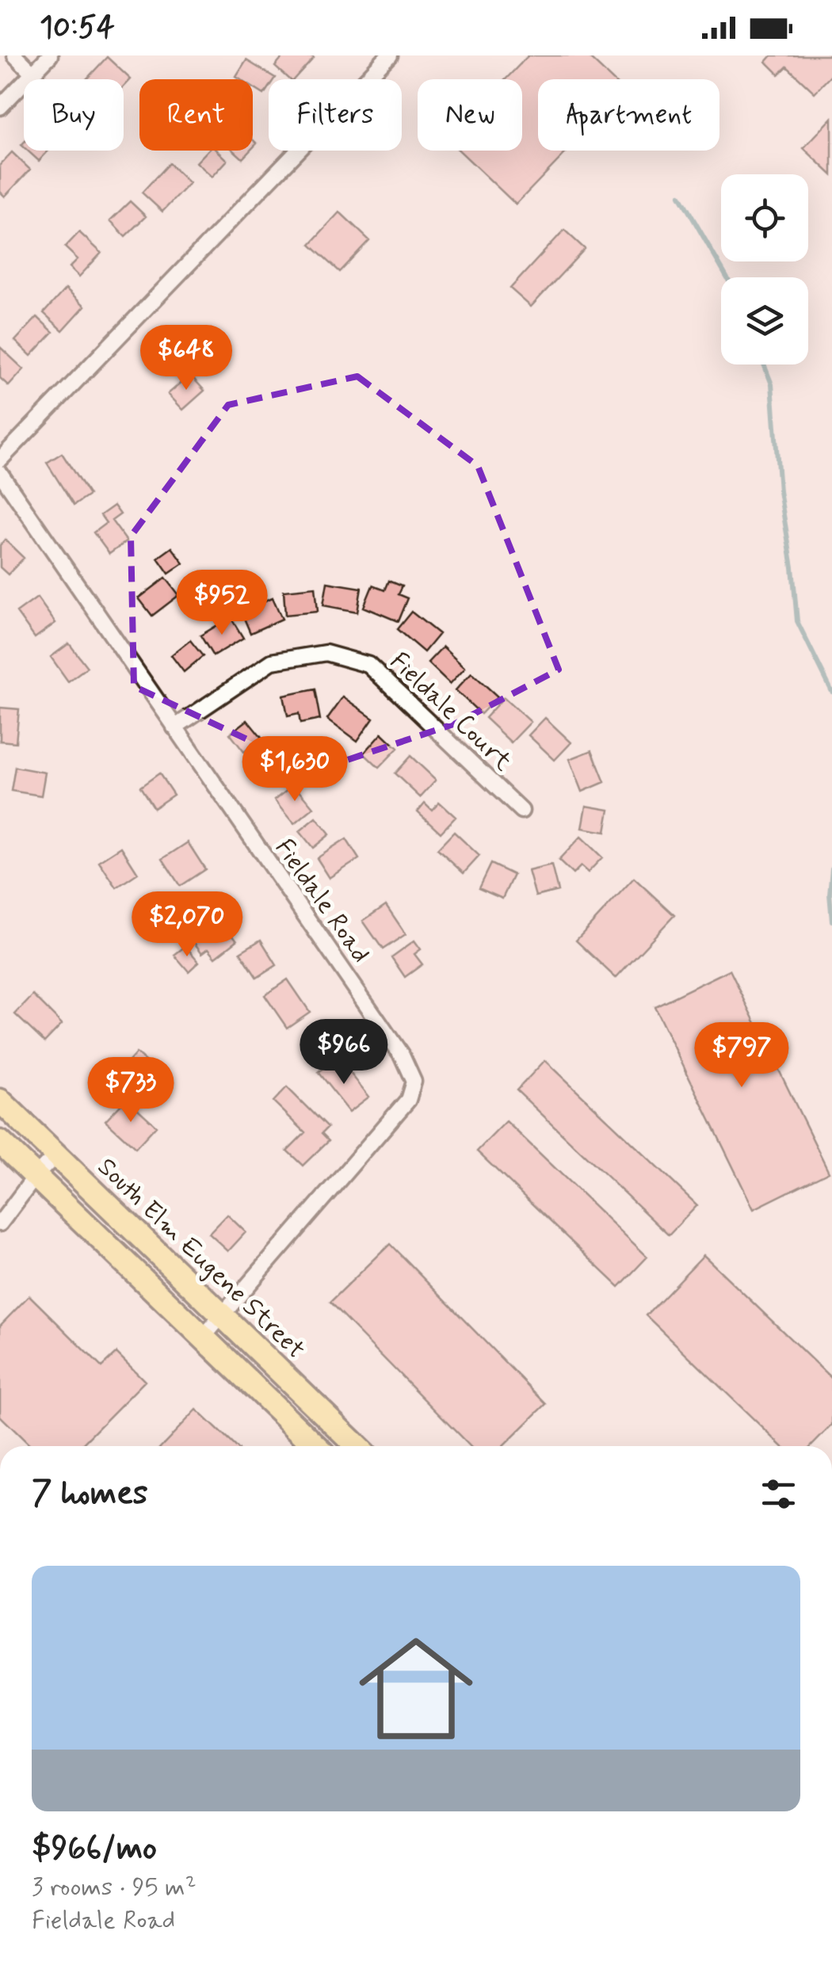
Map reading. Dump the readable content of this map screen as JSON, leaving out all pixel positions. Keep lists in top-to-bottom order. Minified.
{"streets":{"main road":["South Elm Eugene Street"],"street":["Fieldale Court","Fieldale Road"]},"crossings":[["Fieldale Court","Fieldale Road"],["Fieldale Road","South Elm Eugene Street"]],"page":{"status":"10:54","chip":["Buy","Rent","Filters","New","Apartment"],"price":["$648","$952","$1,630","$2,070","$966","$797","$733"],"heading":"7 homes","list":[{"name":"$966/mo","note":"3 rooms · 95 m² · Fieldale Road"}]}}
